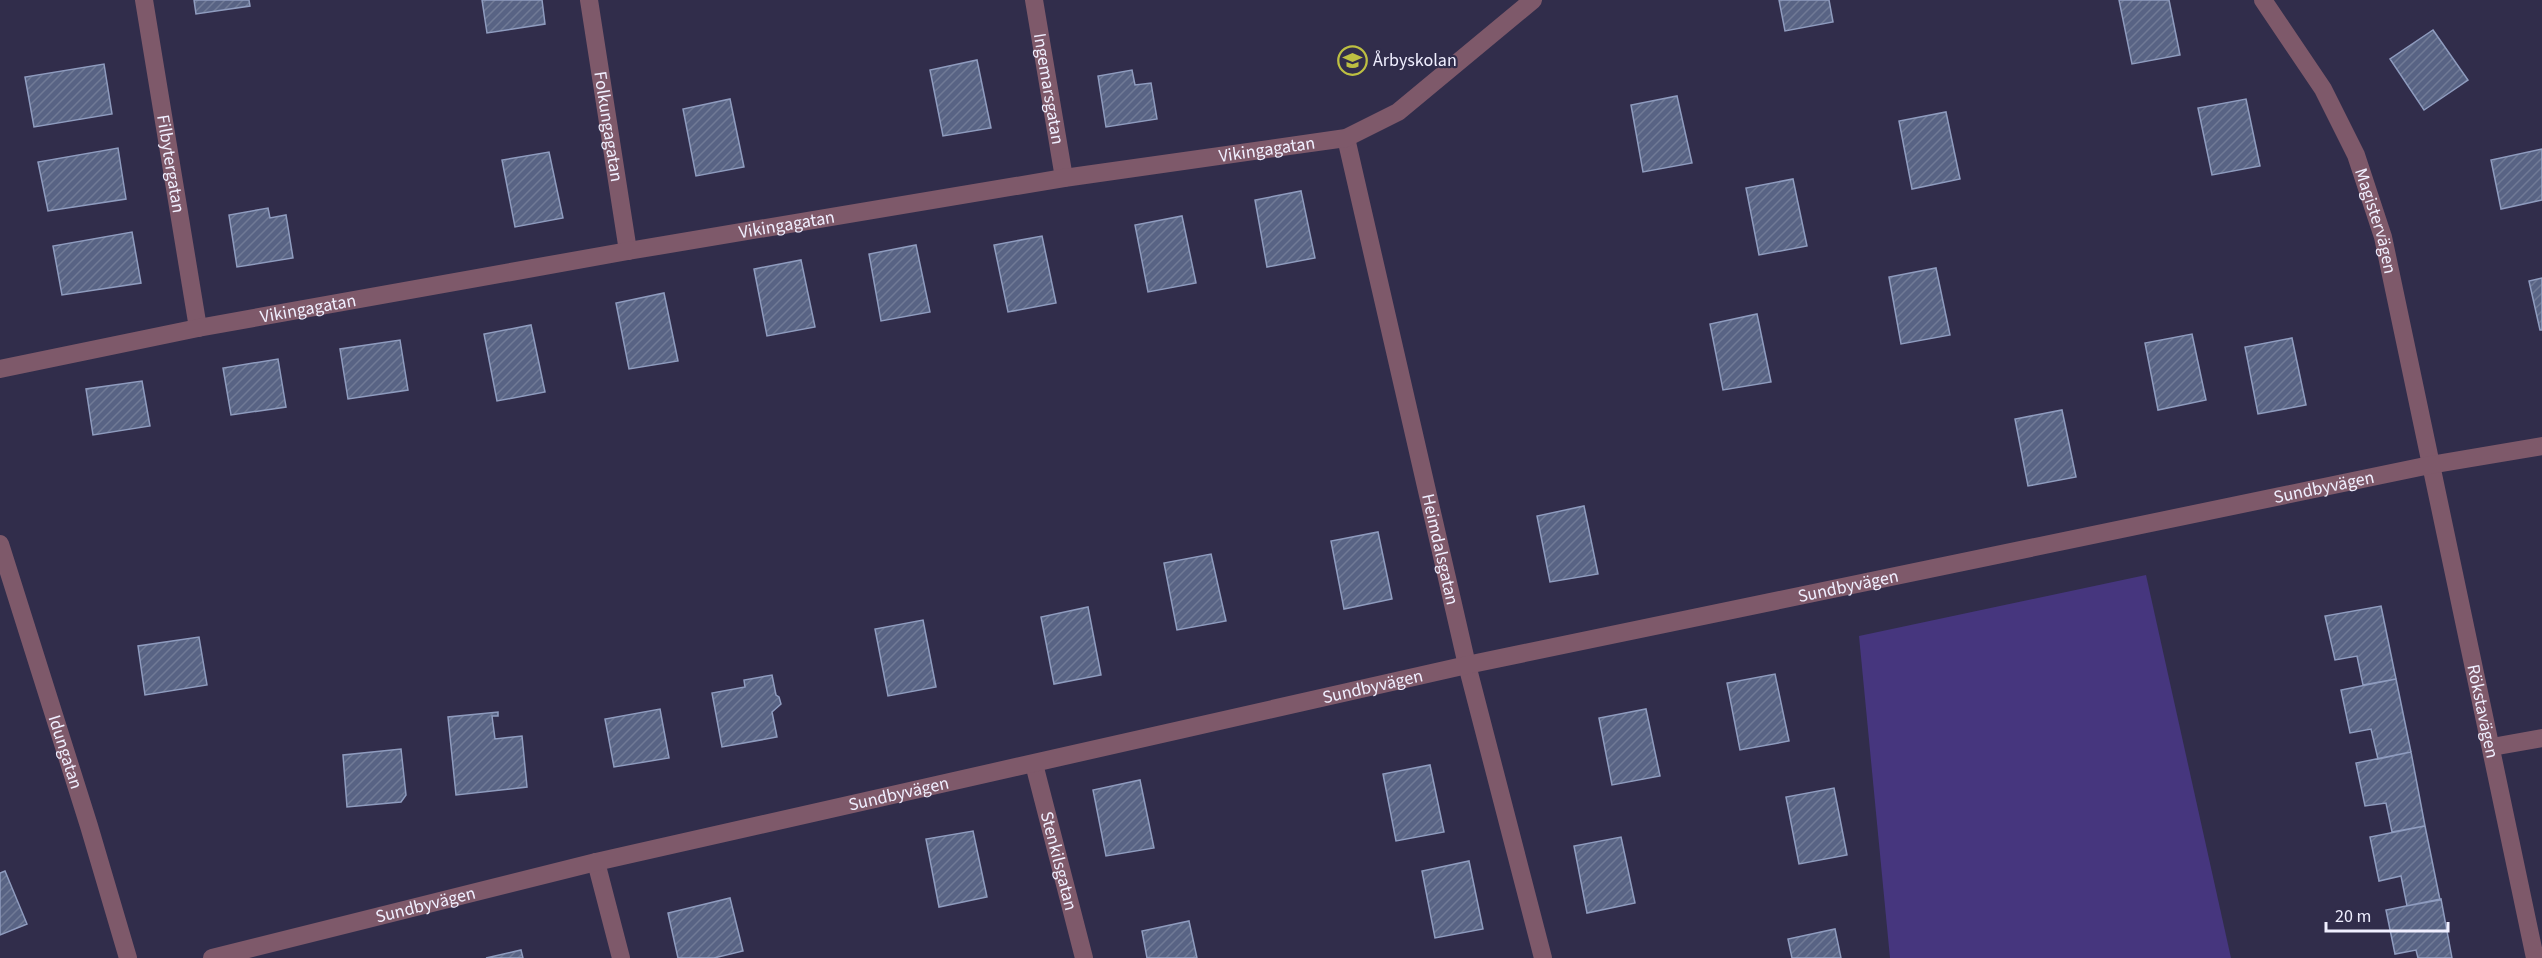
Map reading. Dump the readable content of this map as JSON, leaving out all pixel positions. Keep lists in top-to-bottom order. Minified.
{"streets":{"street":["Ingemarsgatan","Folkungagatan","Vikingagatan","Filbytergatan","Magistervägen","Sundbyvägen","Heimdalsgatan","Rökstavägen","Idungatan","Stenkilsgatan"]},"crossings":[["Ingemarsgatan","Vikingagatan"],["Folkungagatan","Vikingagatan"],["Vikingagatan","Filbytergatan"],["Vikingagatan","Heimdalsgatan"],["Magistervägen","Sundbyvägen"],["Magistervägen","Rökstavägen"],["Sundbyvägen","Heimdalsgatan"],["Sundbyvägen","Rökstavägen"],["Sundbyvägen","Stenkilsgatan"]],"places":{"school or university":["Årbyskolan"]},"scale_bar":"20 m"}
